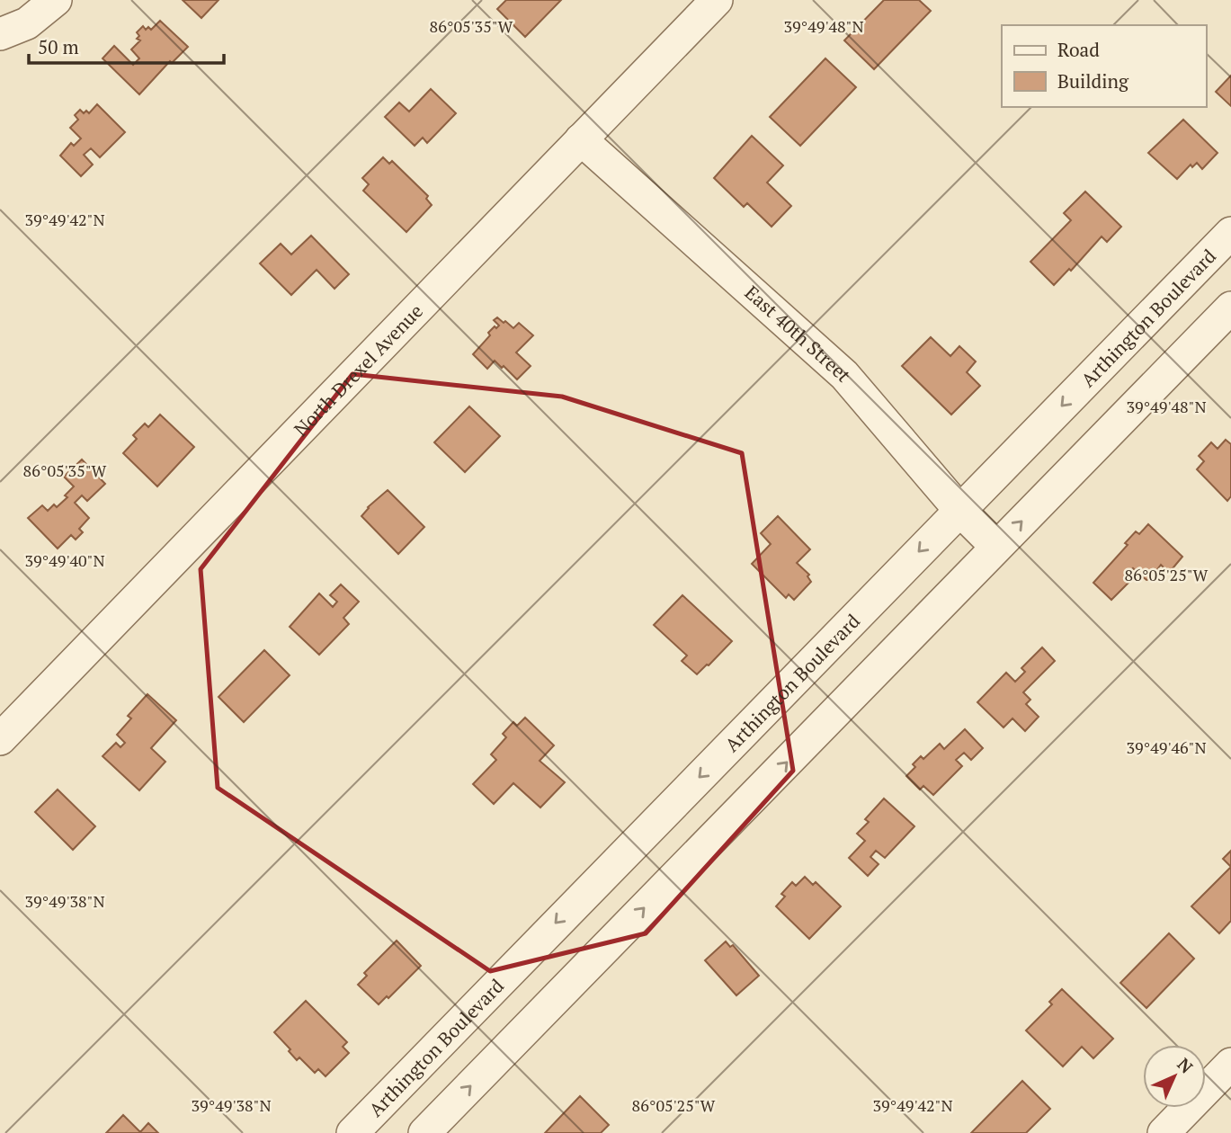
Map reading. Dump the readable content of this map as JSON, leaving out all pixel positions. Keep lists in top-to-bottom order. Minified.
{"streets":{"street":["Arthington Boulevard","East 40th Street","North Drexel Avenue"]},"crossings":[["Arthington Boulevard","East 40th Street"],["East 40th Street","North Drexel Avenue"]],"legend":["Road","Building"],"scale_bar":"50 m","north":"top right","coordinates":["86°05'35\"W","39°49'48\"N","39°49'42\"N","39°49'40\"N","86°05'25\"W","39°49'46\"N","39°49'38\"N"]}
